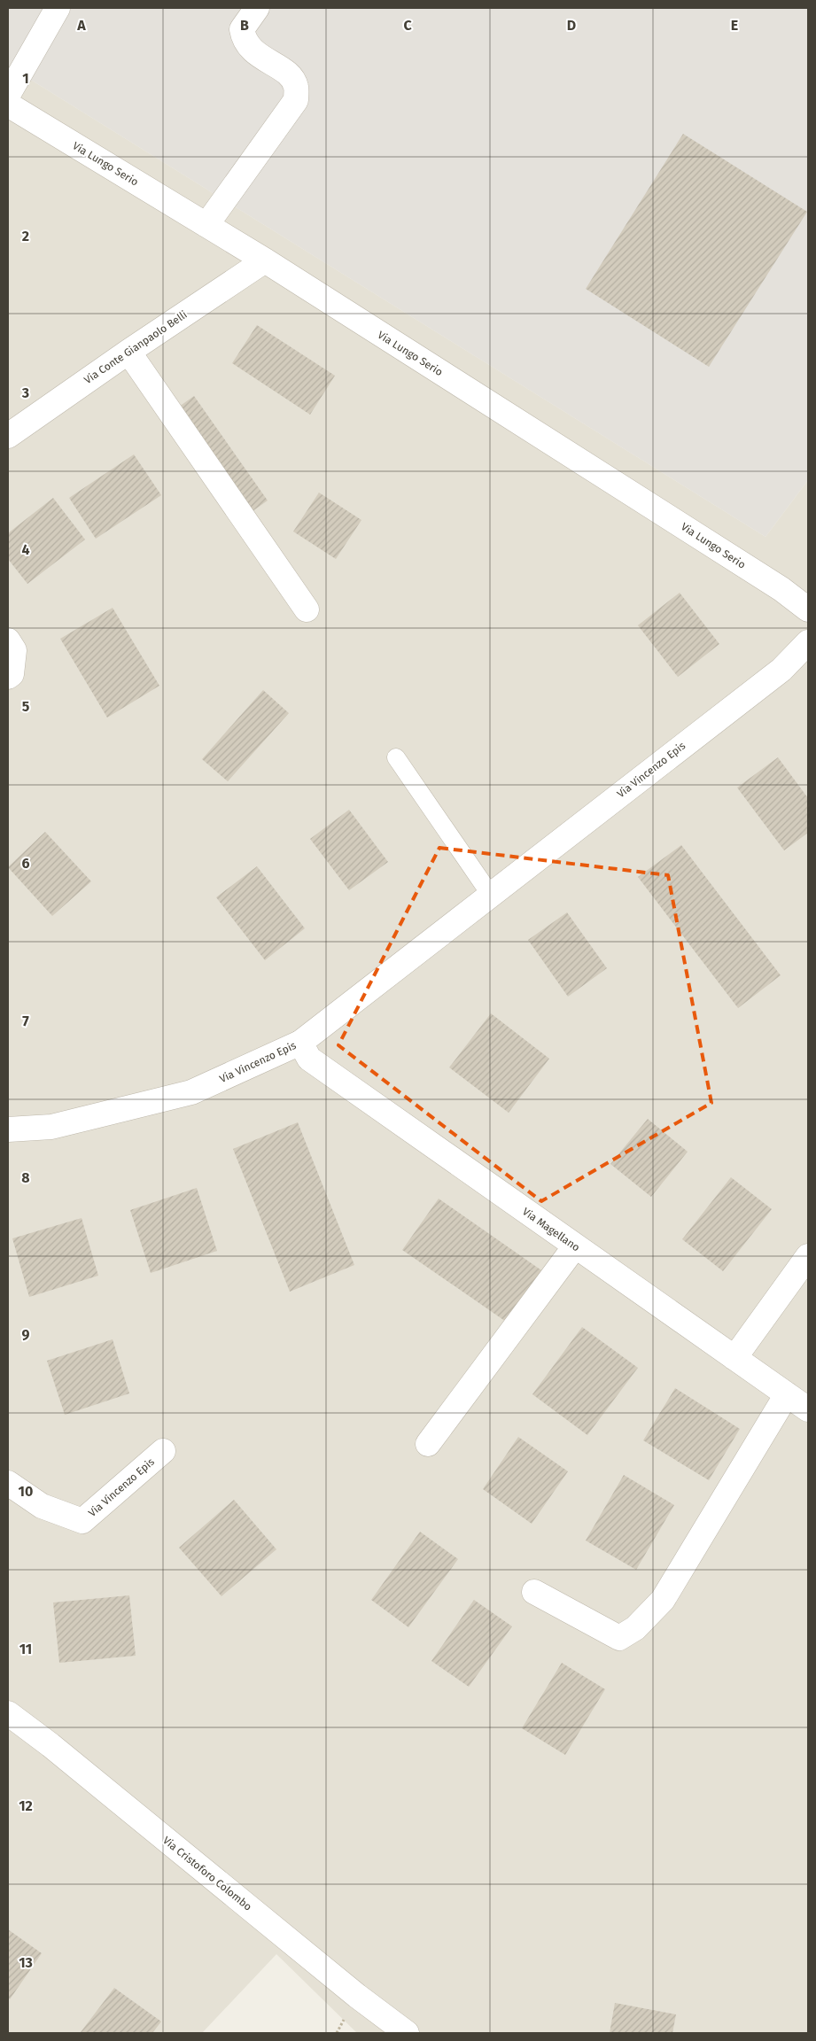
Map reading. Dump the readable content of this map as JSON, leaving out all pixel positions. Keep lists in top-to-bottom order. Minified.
{"streets":{"street":["Via Lungo Serio","Via Conte Gianpaolo Belli","Via Vincenzo Epis","Via Magellano","Via Cristoforo Colombo"]},"crossings":[["Via Lungo Serio","Via Conte Gianpaolo Belli"],["Via Vincenzo Epis","Via Magellano"]],"grid":{"columns":["A","B","C","D","E"],"rows":["1","2","3","4","5","6","7","8","9","10","11","12","13"]}}
